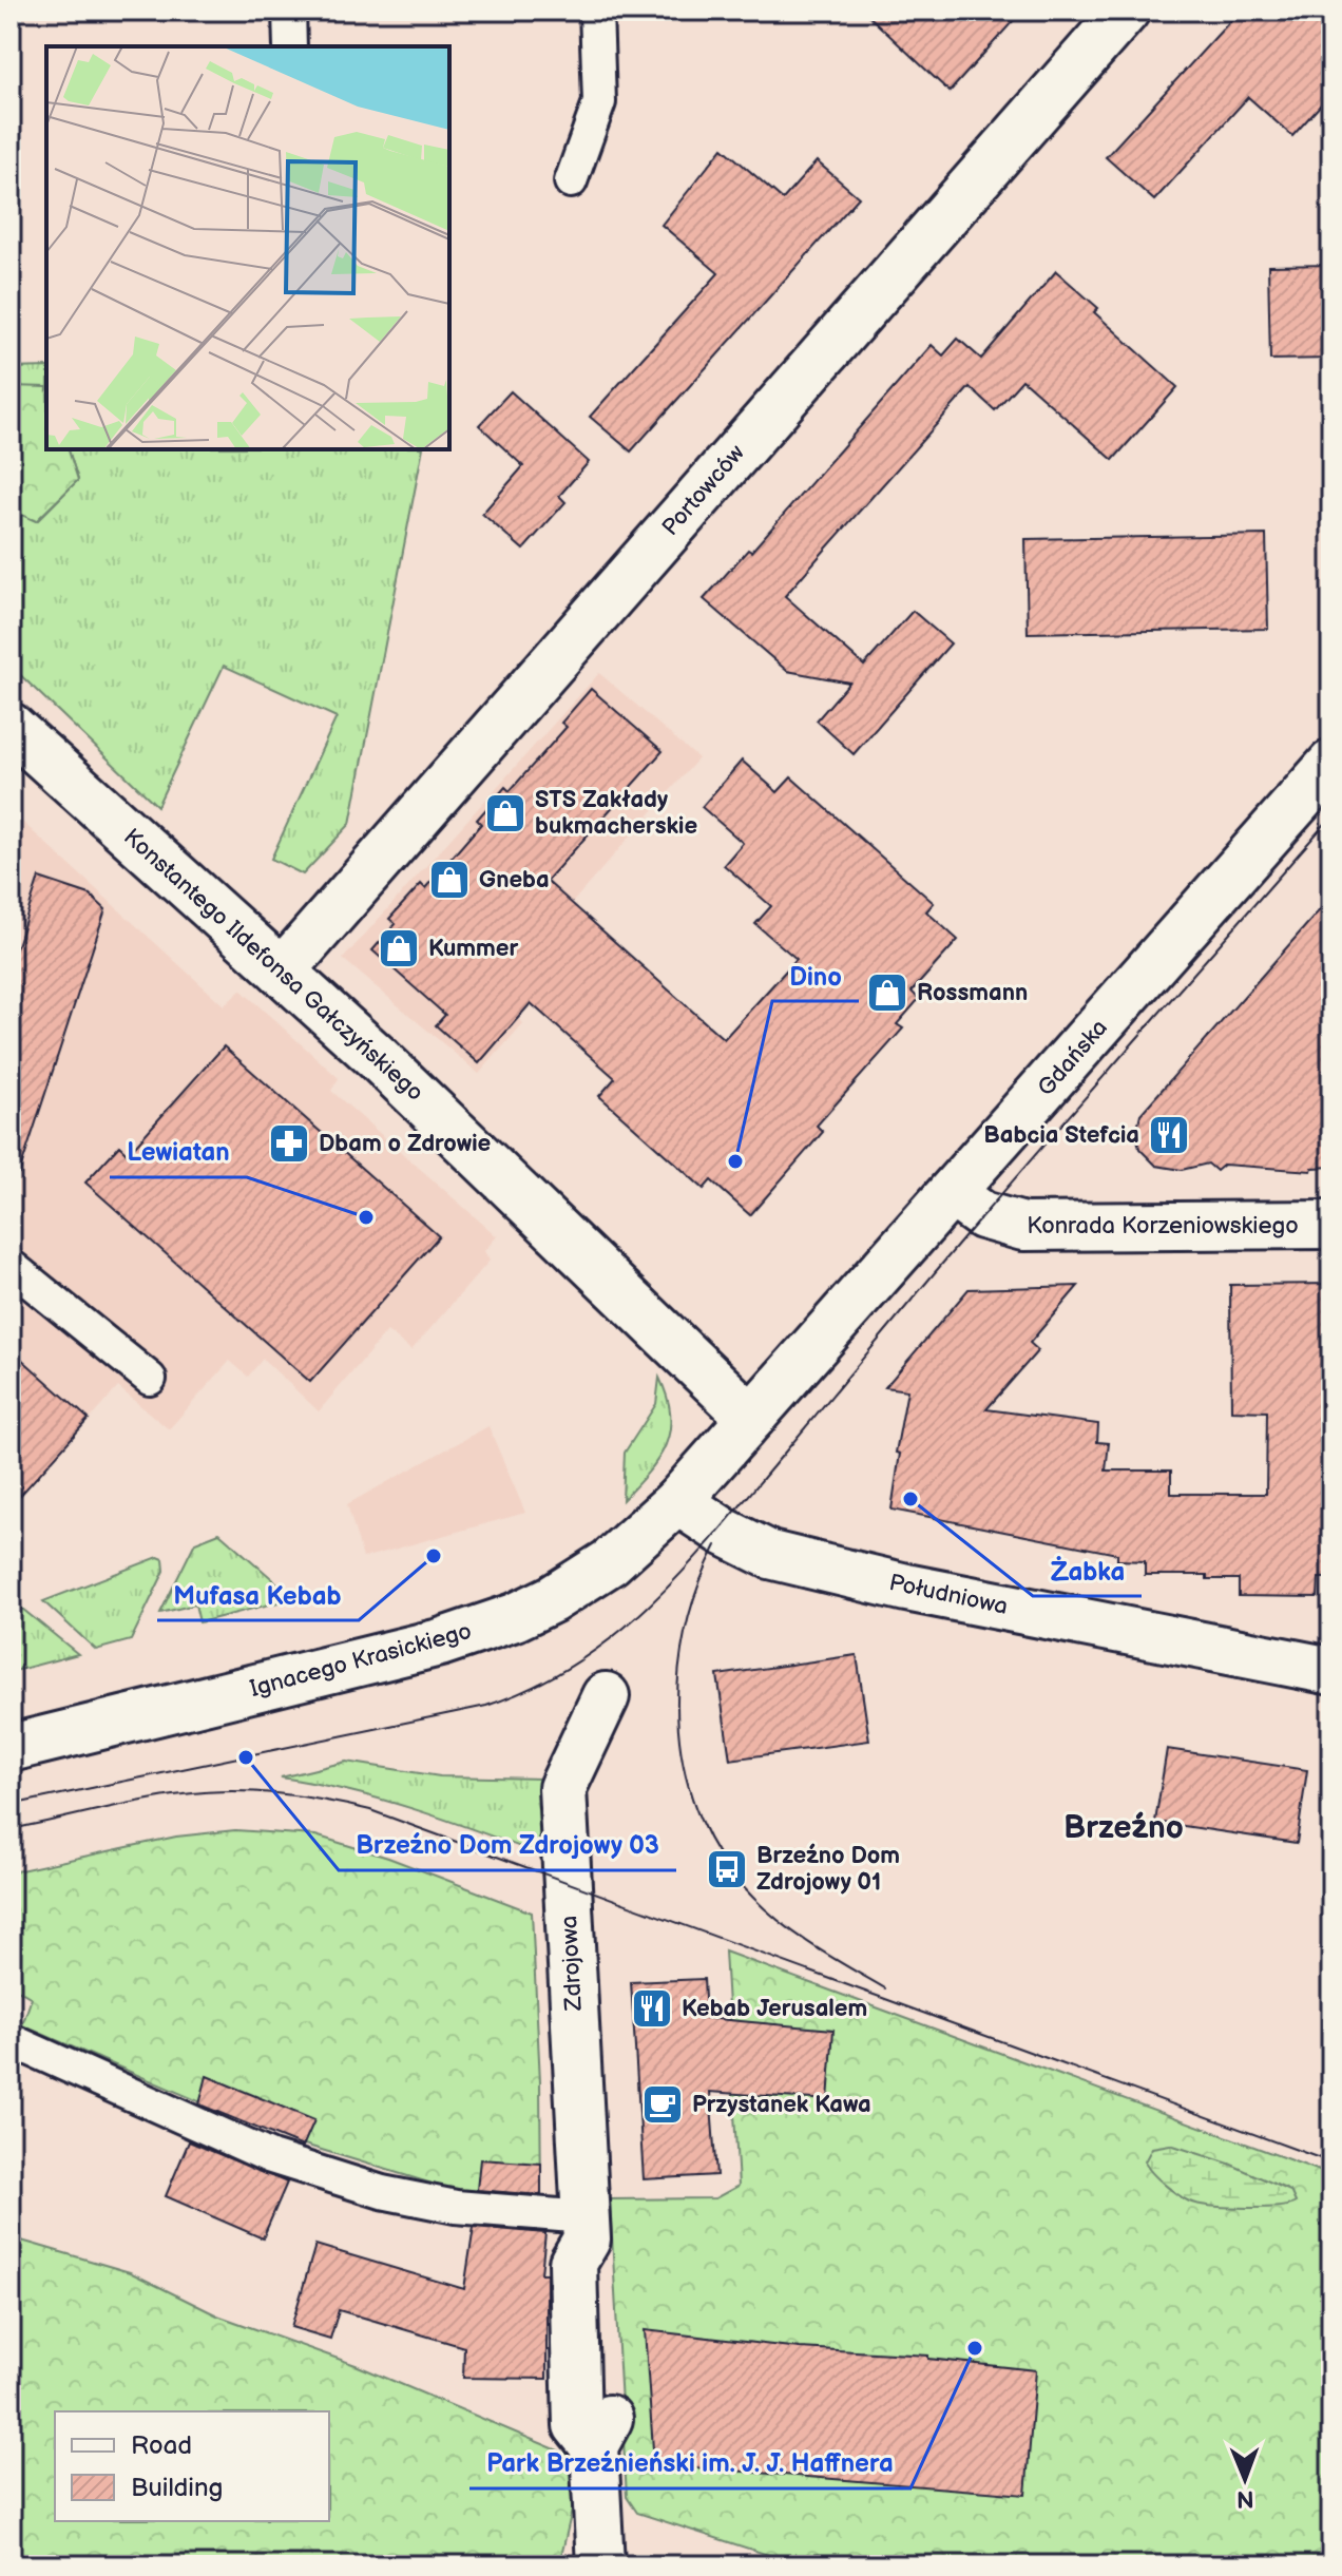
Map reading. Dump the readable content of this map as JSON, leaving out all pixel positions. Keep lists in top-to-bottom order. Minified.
{"streets":{"street":["Portowców","Konstantego Ildefonsa Gałczyńskiego","Gdańska","Konrada Korzeniowskiego","Południowa","Ignacego Krasickiego","Zdrojowa"]},"crossings":[["Portowców","Konstantego Ildefonsa Gałczyńskiego"],["Konstantego Ildefonsa Gałczyńskiego","Gdańska"],["Gdańska","Konrada Korzeniowskiego"],["Gdańska","Południowa"],["Gdańska","Ignacego Krasickiego"],["Południowa","Ignacego Krasickiego"]],"districts":["Brzeźno"],"places":{"shop":["STS Zakłady bukmacherskie","Gneba","Kummer","Rossmann"],"restaurant":["Babcia Stefcia","Kebab Jerusalem"],"pharmacy":["Dbam o Zdrowie"],"other":["Dino","Lewiatan","Żabka","Mufasa Kebab","Brzeźno Dom Zdrojowy 03","Park Brzeźnieński im. J. J. Haffnera"],"bus stop":["Brzeźno Dom Zdrojowy 01"],"cafe":["Przystanek Kawa"]},"legend":["Road","Building"],"north":"bottom"}
